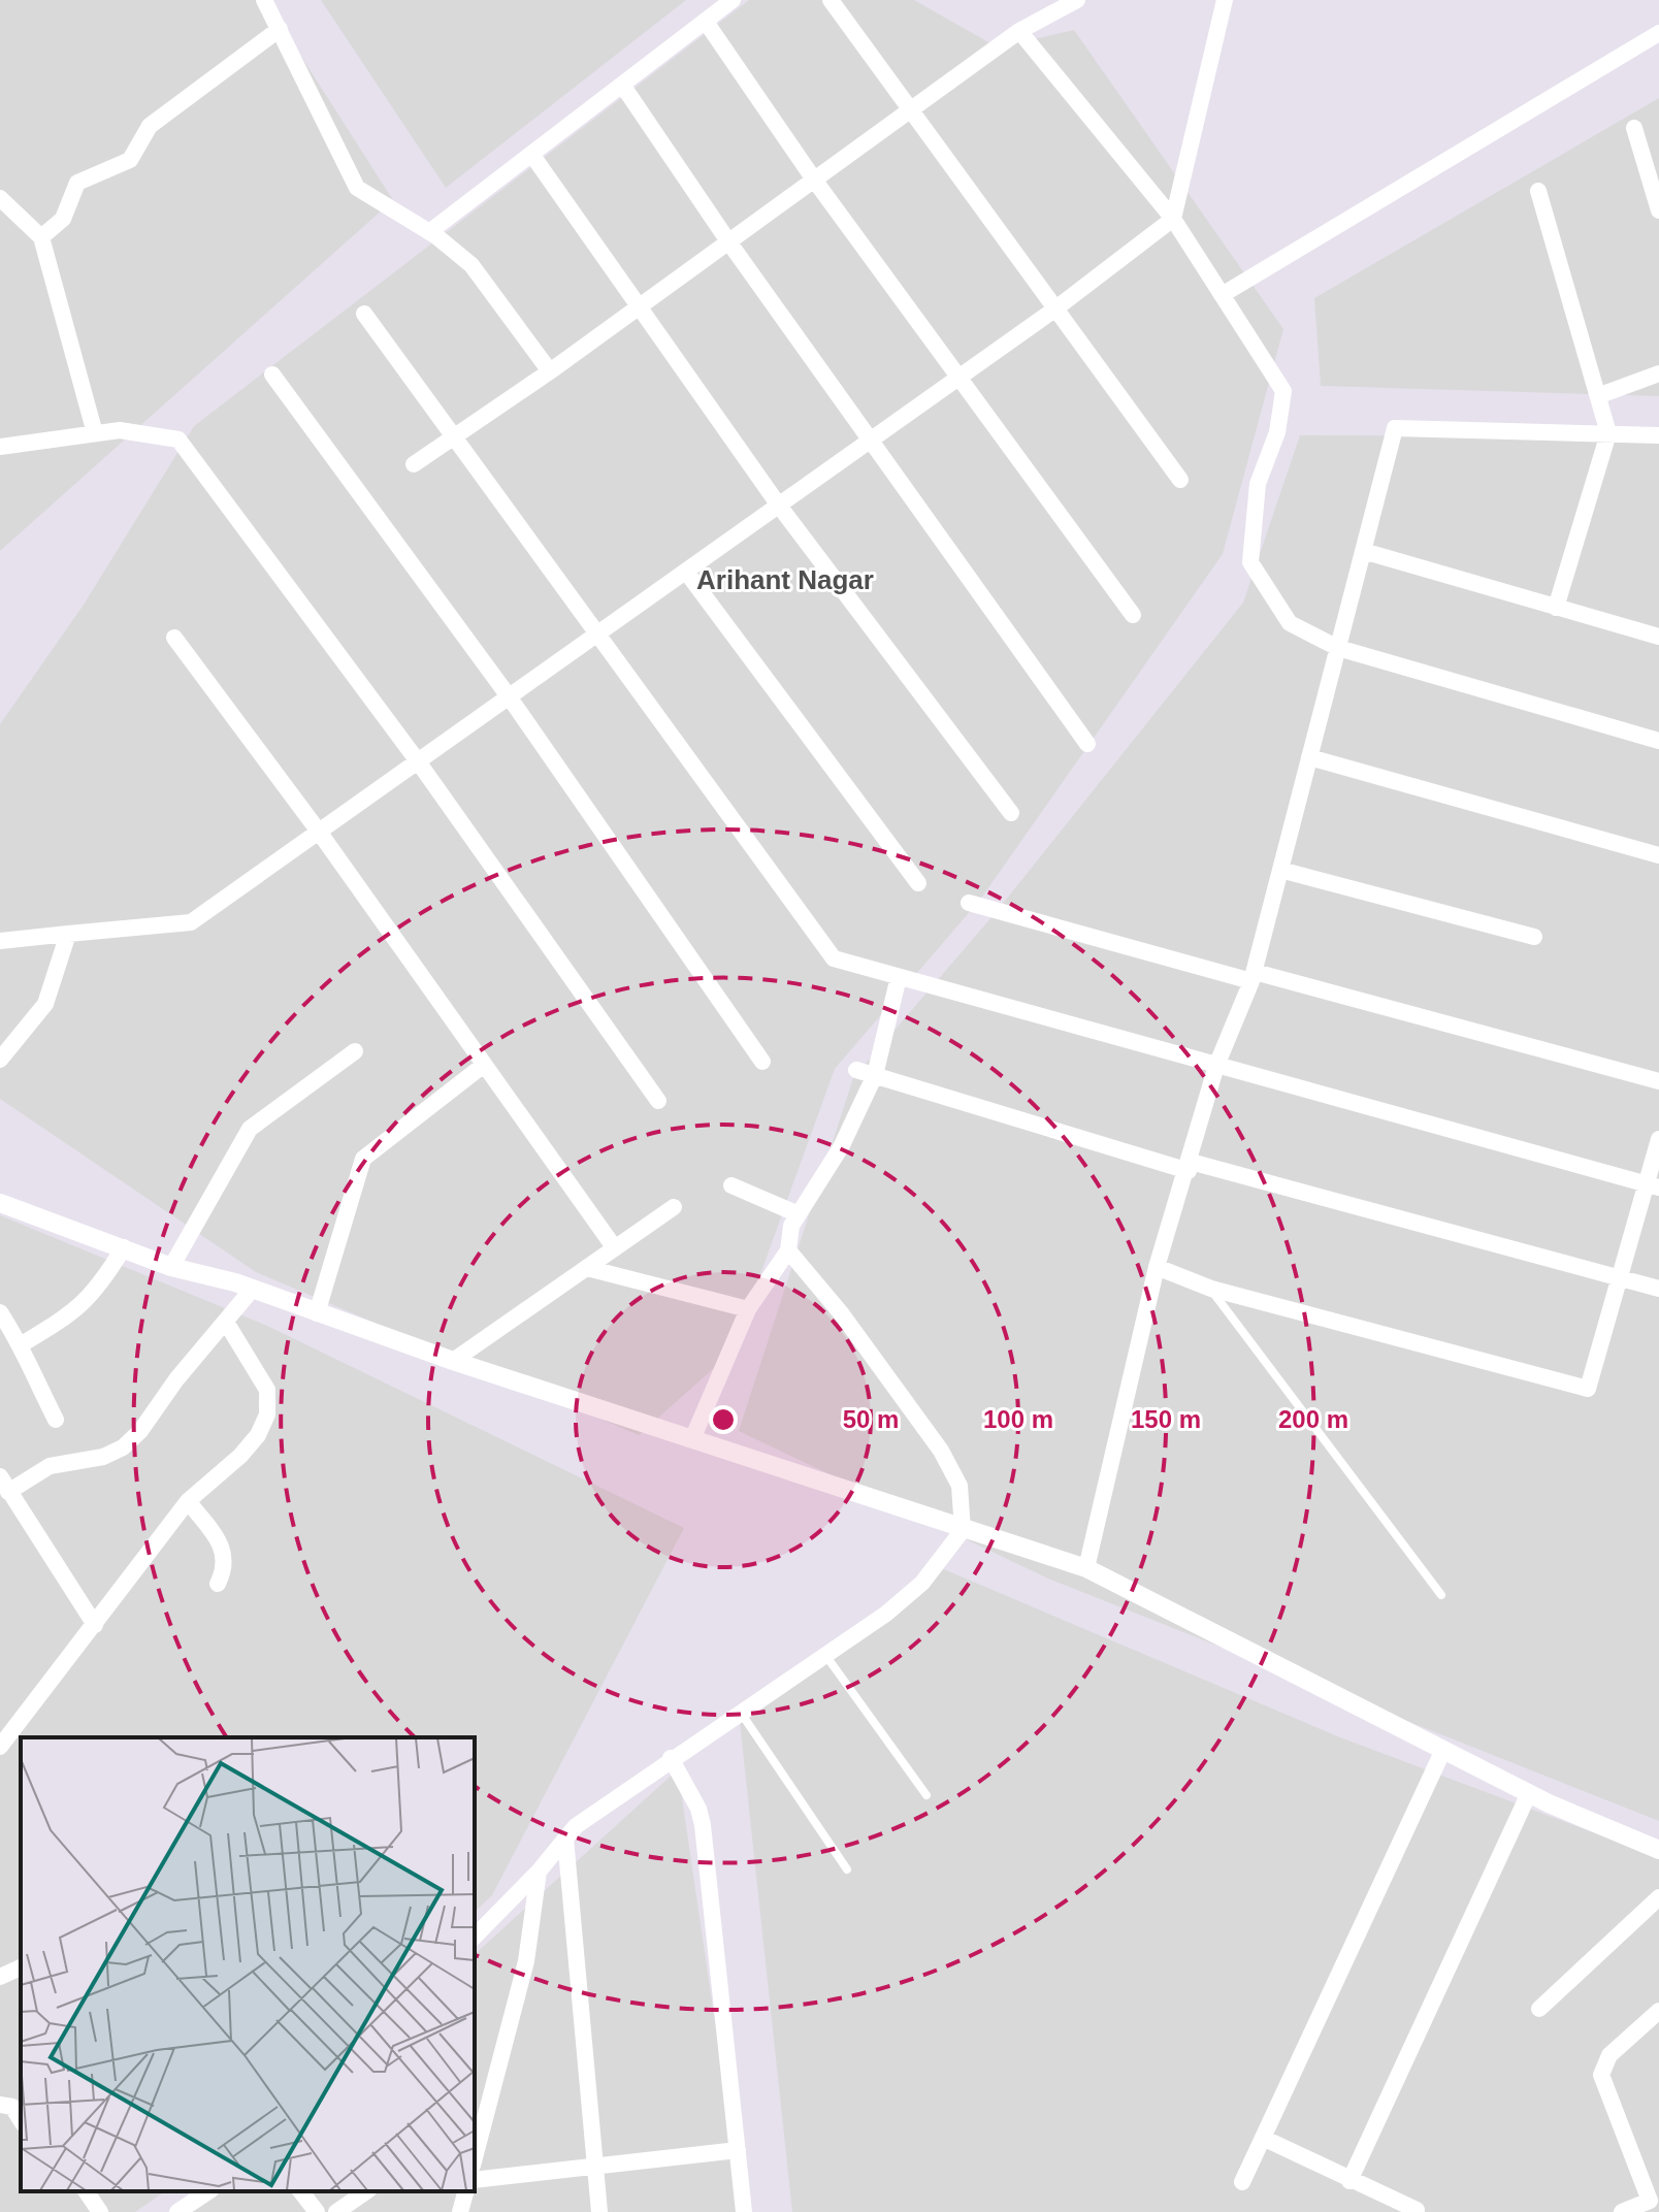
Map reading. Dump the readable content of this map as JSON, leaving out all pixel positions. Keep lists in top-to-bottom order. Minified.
{"districts":["Arihant Nagar"],"rings":["50 m","100 m","150 m","200 m"]}
